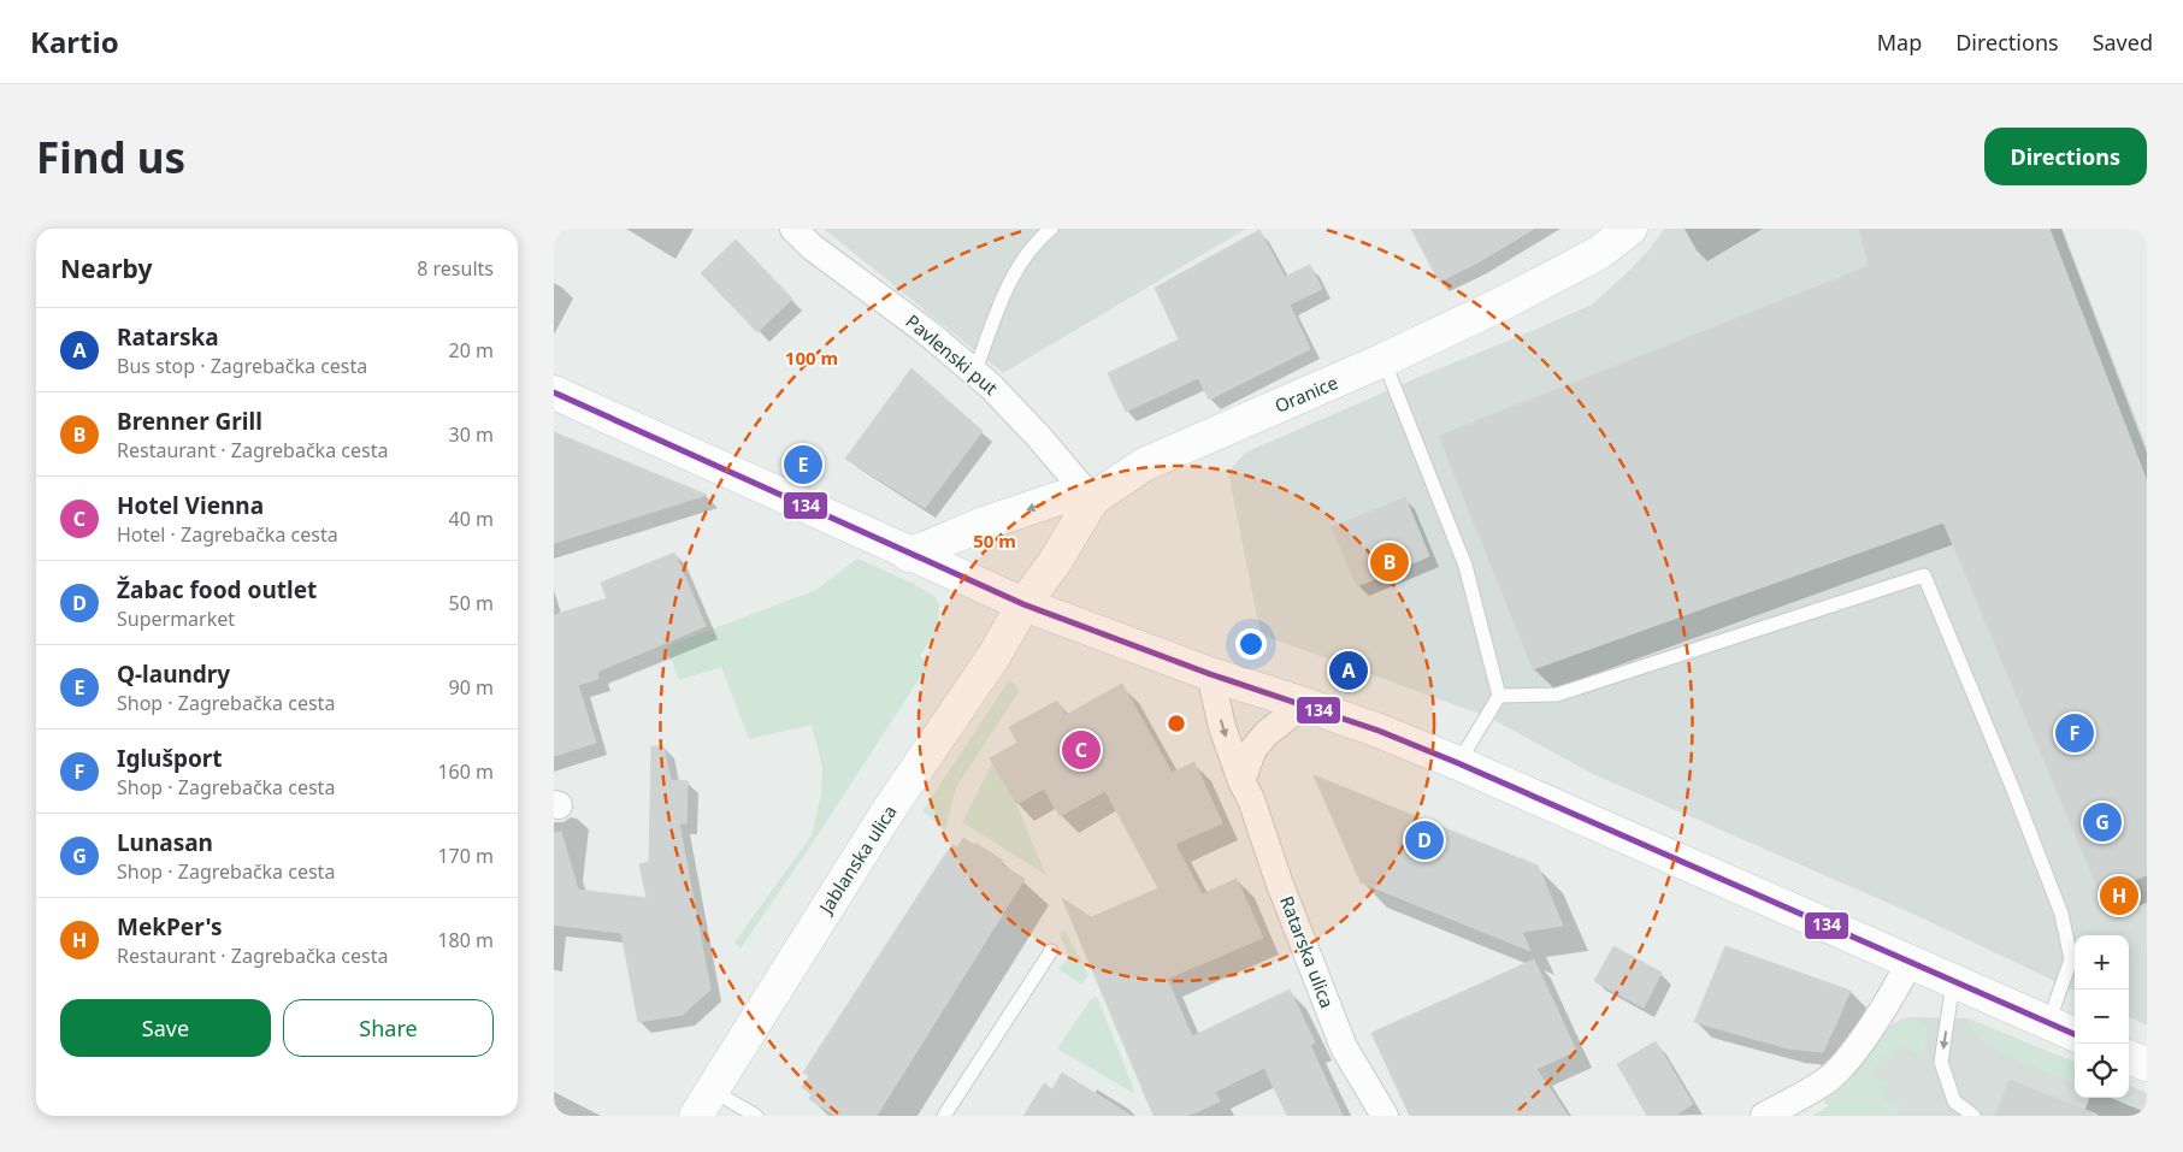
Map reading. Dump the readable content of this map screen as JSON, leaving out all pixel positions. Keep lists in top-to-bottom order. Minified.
{"streets":{"street":["Pavlenski put","Oranice","Jablanska ulica","Ratarska ulica"]},"crossings":[["Pavlenski put","Oranice"],["Oranice","Jablanska ulica"]],"lines":["transit line 134"],"page":{"header":"Kartio","nav":["Map","Directions","Saved"],"buttons":["Directions",["Save","Share"]],"title":"Find us","heading":["Nearby","8 results"],"list":[{"mark":"A","name":"Ratarska","note":"Bus stop · Zagrebačka cesta","value":"20 m"},{"mark":"B","name":"Brenner Grill","note":"Restaurant · Zagrebačka cesta","value":"30 m"},{"mark":"C","name":"Hotel Vienna","note":"Hotel · Zagrebačka cesta","value":"40 m"},{"mark":"D","name":"Žabac food outlet","note":"Supermarket","value":"50 m"},{"mark":"E","name":"Q-laundry","note":"Shop · Zagrebačka cesta","value":"90 m"},{"mark":"F","name":"Iglušport","note":"Shop · Zagrebačka cesta","value":"160 m"},{"mark":"G","name":"Lunasan","note":"Shop · Zagrebačka cesta","value":"170 m"},{"mark":"H","name":"MekPer's","note":"Restaurant · Zagrebačka cesta","value":"180 m"}],"pins":["E","B","A","F","C","G","D","H"],"map_buttons":["+","−"]},"rings":["100 m","50 m"]}
